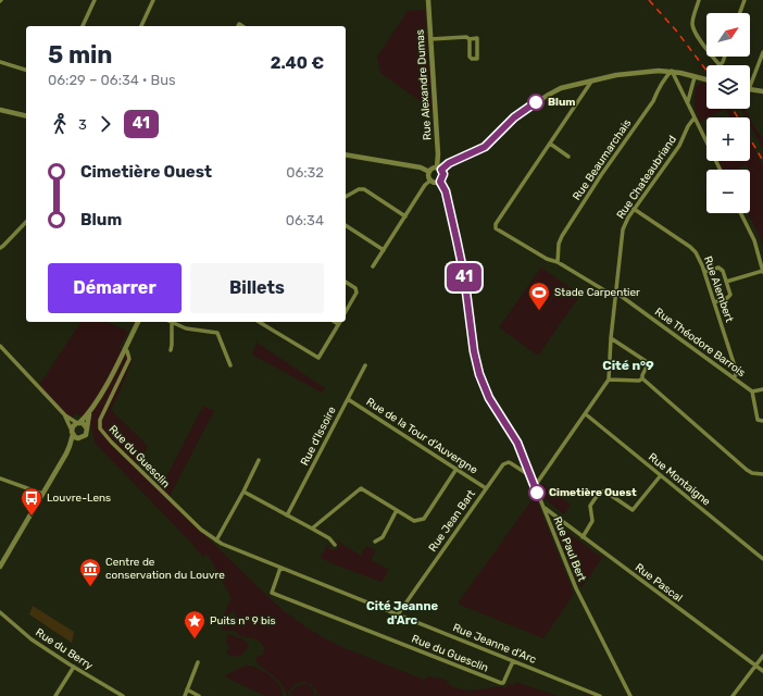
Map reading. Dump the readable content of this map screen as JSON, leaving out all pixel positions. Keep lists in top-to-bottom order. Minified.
{"streets":{"street":["Rue Alexandre Dumas","Rue Beaumarchais","Rue Chateaubriand","Rue Alembert","Rue Théodore Barrois","Rue d'Issoire","Rue de la Tour d'Auvergne","Rue du Guesclin","Rue Montaigne","Rue Jean Bart","Rue Paul Bert","Rue Pascal","Rue Jeanne d'Arc","Rue du Berry"]},"crossings":[["Rue Alexandre Dumas","Rue Paul Bert"],["Rue Beaumarchais","Rue Théodore Barrois"],["Rue Chateaubriand","Rue Alembert"],["Rue Chateaubriand","Rue Théodore Barrois"],["Rue Alembert","Rue Théodore Barrois"],["Rue d'Issoire","Rue de la Tour d'Auvergne"],["Rue de la Tour d'Auvergne","Rue Jean Bart"],["Rue du Guesclin","Rue Jeanne d'Arc"],["Rue Jean Bart","Rue Paul Bert"],["Rue Jean Bart","Rue Jeanne d'Arc"],["Rue Paul Bert","Rue Pascal"]],"districts":["Cité n°9","Cité Jeanne d'Arc"],"places":{"other":["Blum","Cimetière Ouest"],"sports":["Stade Carpentier"],"bus stop":["Louvre-Lens"],"museum":["Centre de conservation du Louvre"],"place":["Puits n° 9 bis"]},"lines":["bus line 41"],"north":"top right","page":{"on_map":"41","map_buttons":["+","−"],"heading":["5 min","06:29 – 06:34 · Bus","2.40 €"],"legs":["3","41"],"list":[{"name":"Cimetière Ouest","value":"06:32"},{"name":"Blum","value":"06:34"}],"buttons":["Démarrer","Billets"]}}
